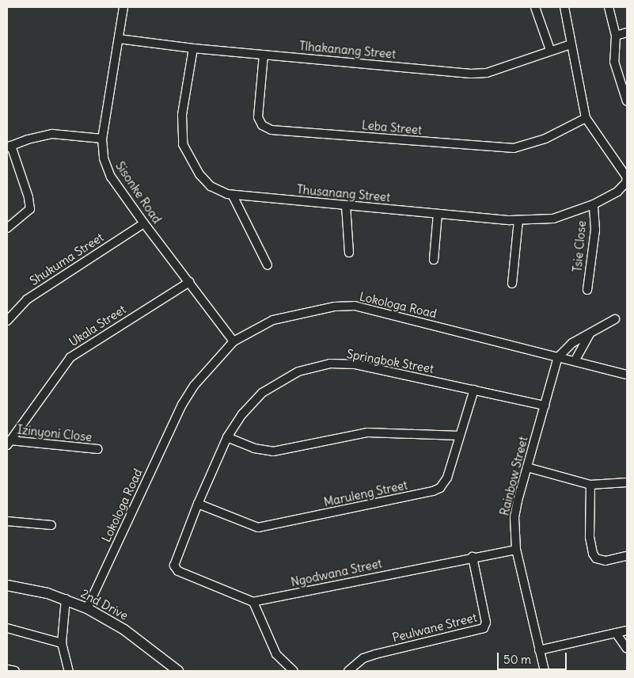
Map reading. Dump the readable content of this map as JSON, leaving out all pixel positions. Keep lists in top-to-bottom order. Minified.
{"streets":{"street":["Tlhakanang Street","Leba Street","Sisonke Road","Thusanang Street","Tsie Close","Shukuma Street","Lokologa Road","Ukala Street","Springbok Street","Izinyoni Close","Rainbow Street","Maruleng Street","Ngodwana Street","2nd Drive","Peulwane Street"]},"crossings":[["Tlhakanang Street","Leba Street"],["Tlhakanang Street","Sisonke Road"],["Tlhakanang Street","Thusanang Street"],["Sisonke Road","Shukuma Street"],["Sisonke Road","Lokologa Road"],["Sisonke Road","Ukala Street"],["Thusanang Street","Tsie Close"],["Lokologa Road","Rainbow Street"],["Lokologa Road","2nd Drive"],["Ukala Street","Izinyoni Close"],["Springbok Street","Rainbow Street"],["Springbok Street","Maruleng Street"],["Springbok Street","Ngodwana Street"],["Rainbow Street","Ngodwana Street"],["Ngodwana Street","Peulwane Street"]],"scale_bar":"50 m"}
